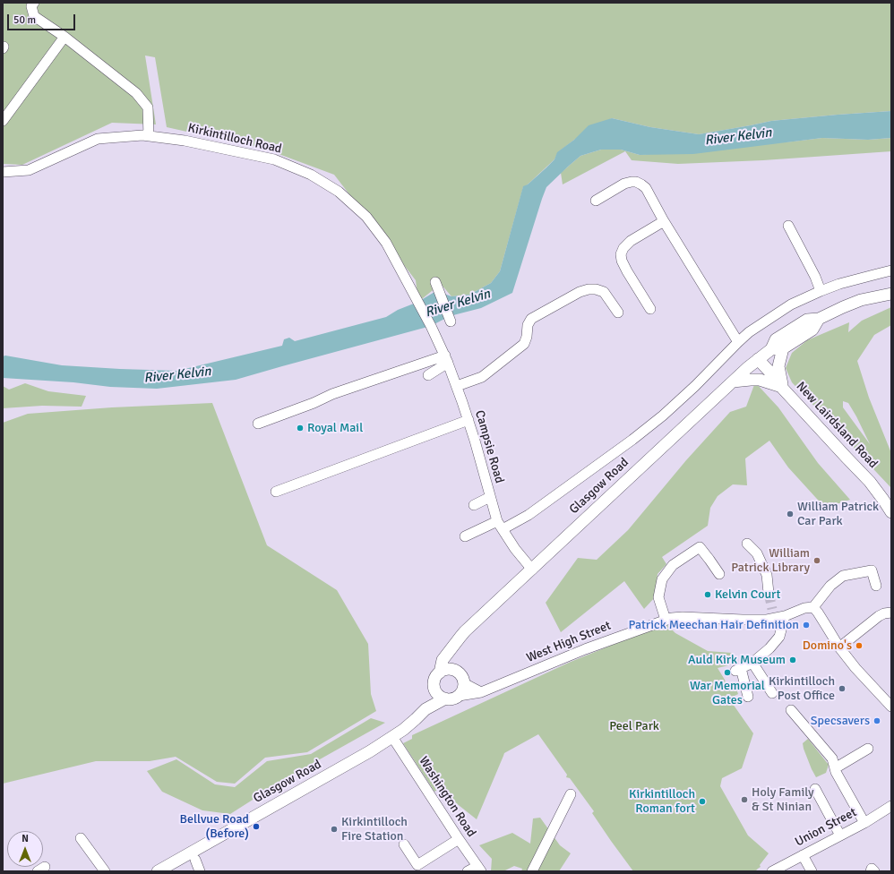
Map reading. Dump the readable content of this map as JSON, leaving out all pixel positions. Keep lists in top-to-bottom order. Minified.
{"streets":{"main road":["New Lairdsland Road","Glasgow Road"],"street":["Kirkintilloch Road","Campsie Road","West High Street","Washington Road","Union Street"]},"crossings":[["Kirkintilloch Road","Campsie Road"],["New Lairdsland Road","Glasgow Road"],["Campsie Road","Glasgow Road"],["Glasgow Road","West High Street"],["Glasgow Road","Washington Road"]],"water":["River Kelvin"],"parks":["Peel Park"],"places":["Royal Mail","William Patrick Car Park","William Patrick Library","Kelvin Court","Patrick Meechan Hair Definition","Domino's","Auld Kirk Museum","War Memorial Gates","Kirkintilloch Post Office","Specsavers","Holy Family & St Ninian","Kirkintilloch Roman fort","Bellvue Road (Before)","Kirkintilloch Fire Station"],"scale_bar":"50 m","north":"top"}
